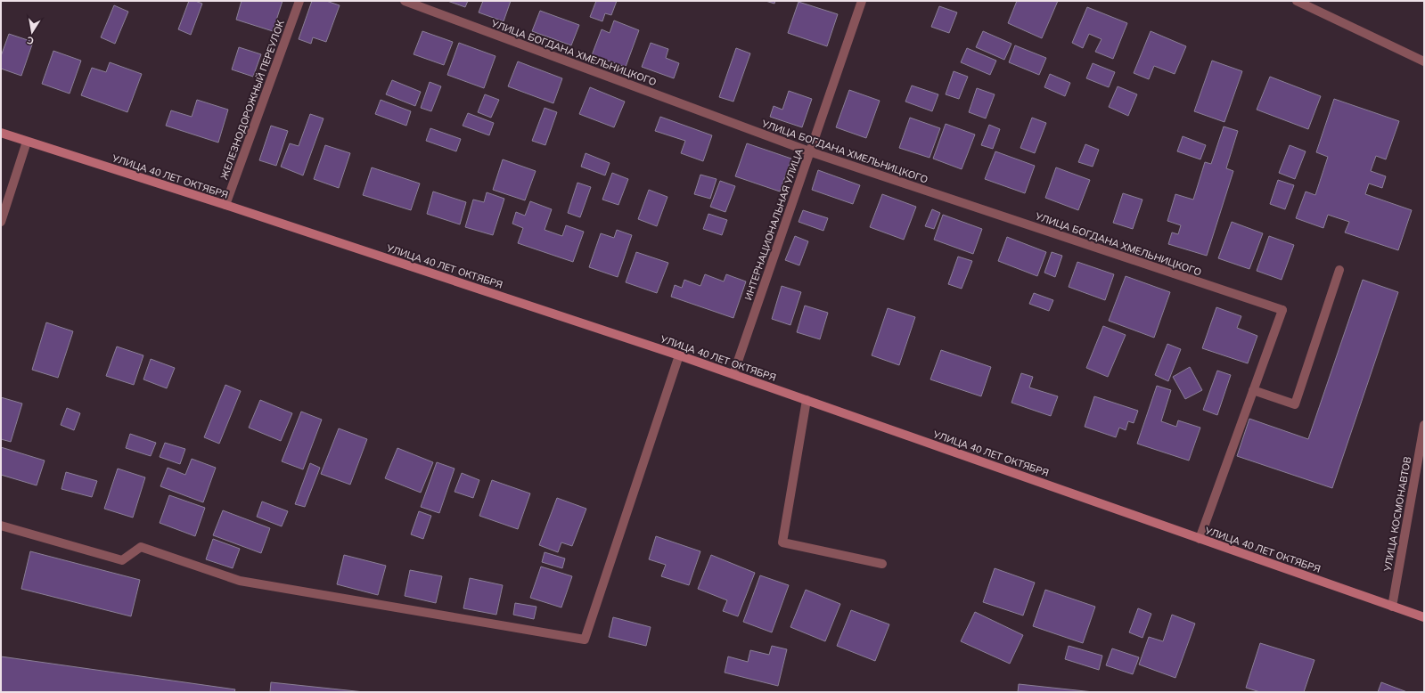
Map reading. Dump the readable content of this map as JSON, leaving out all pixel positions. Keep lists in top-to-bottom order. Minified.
{"streets":{"street":["УЛИЦА БОГДАНА ХМЕЛЬНИЦКОГО","ЖЕЛЕЗНОДОРОЖНЫЙ ПЕРЕУЛОК","УЛИЦА 40 ЛЕТ ОКТЯБРЯ","ИНТЕРНАЦИОНАЛЬНАЯ УЛИЦА","УЛИЦА КОСМОНАВТОВ"]},"crossings":[["УЛИЦА БОГДАНА ХМЕЛЬНИЦКОГО","ИНТЕРНАЦИОНАЛЬНАЯ УЛИЦА"],["ЖЕЛЕЗНОДОРОЖНЫЙ ПЕРЕУЛОК","УЛИЦА 40 ЛЕТ ОКТЯБРЯ"],["УЛИЦА 40 ЛЕТ ОКТЯБРЯ","ИНТЕРНАЦИОНАЛЬНАЯ УЛИЦА"],["УЛИЦА 40 ЛЕТ ОКТЯБРЯ","УЛИЦА КОСМОНАВТОВ"]],"north":"bottom"}
